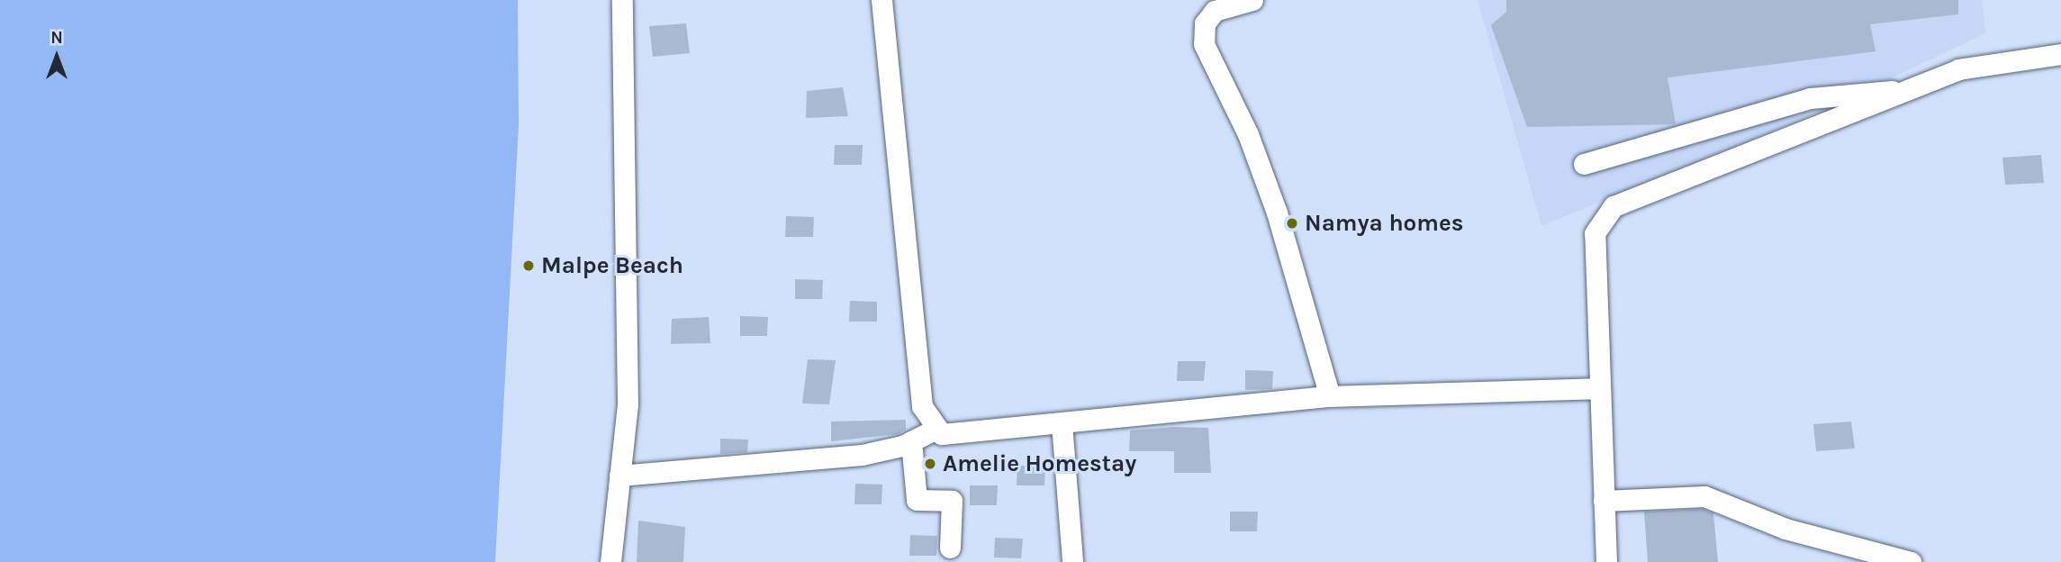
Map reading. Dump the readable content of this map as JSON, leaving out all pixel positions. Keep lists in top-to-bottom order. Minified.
{"places":["Namya homes","Malpe Beach","Amelie Homestay"],"north":"top"}
